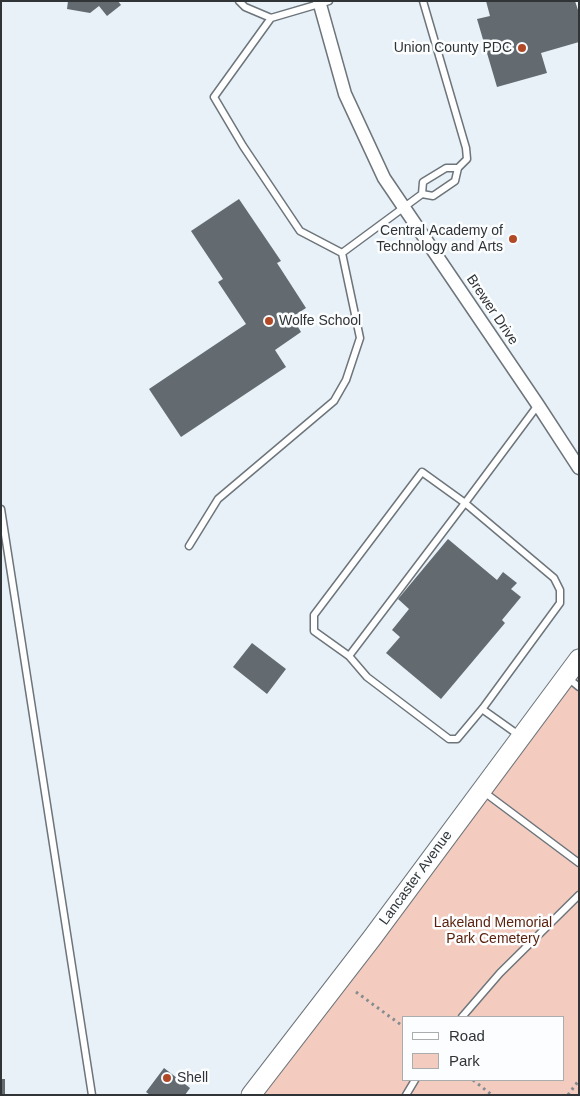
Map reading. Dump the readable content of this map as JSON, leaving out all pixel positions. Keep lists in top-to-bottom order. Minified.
{"streets":{"main road":["Lancaster Avenue"],"street":["Brewer Drive"]},"parks":["Lakeland Memorial Park Cemetery"],"places":["Union County PDC","Central Academy of Technology and Arts","Wolfe School","Shell"],"legend":["Road","Park"]}
